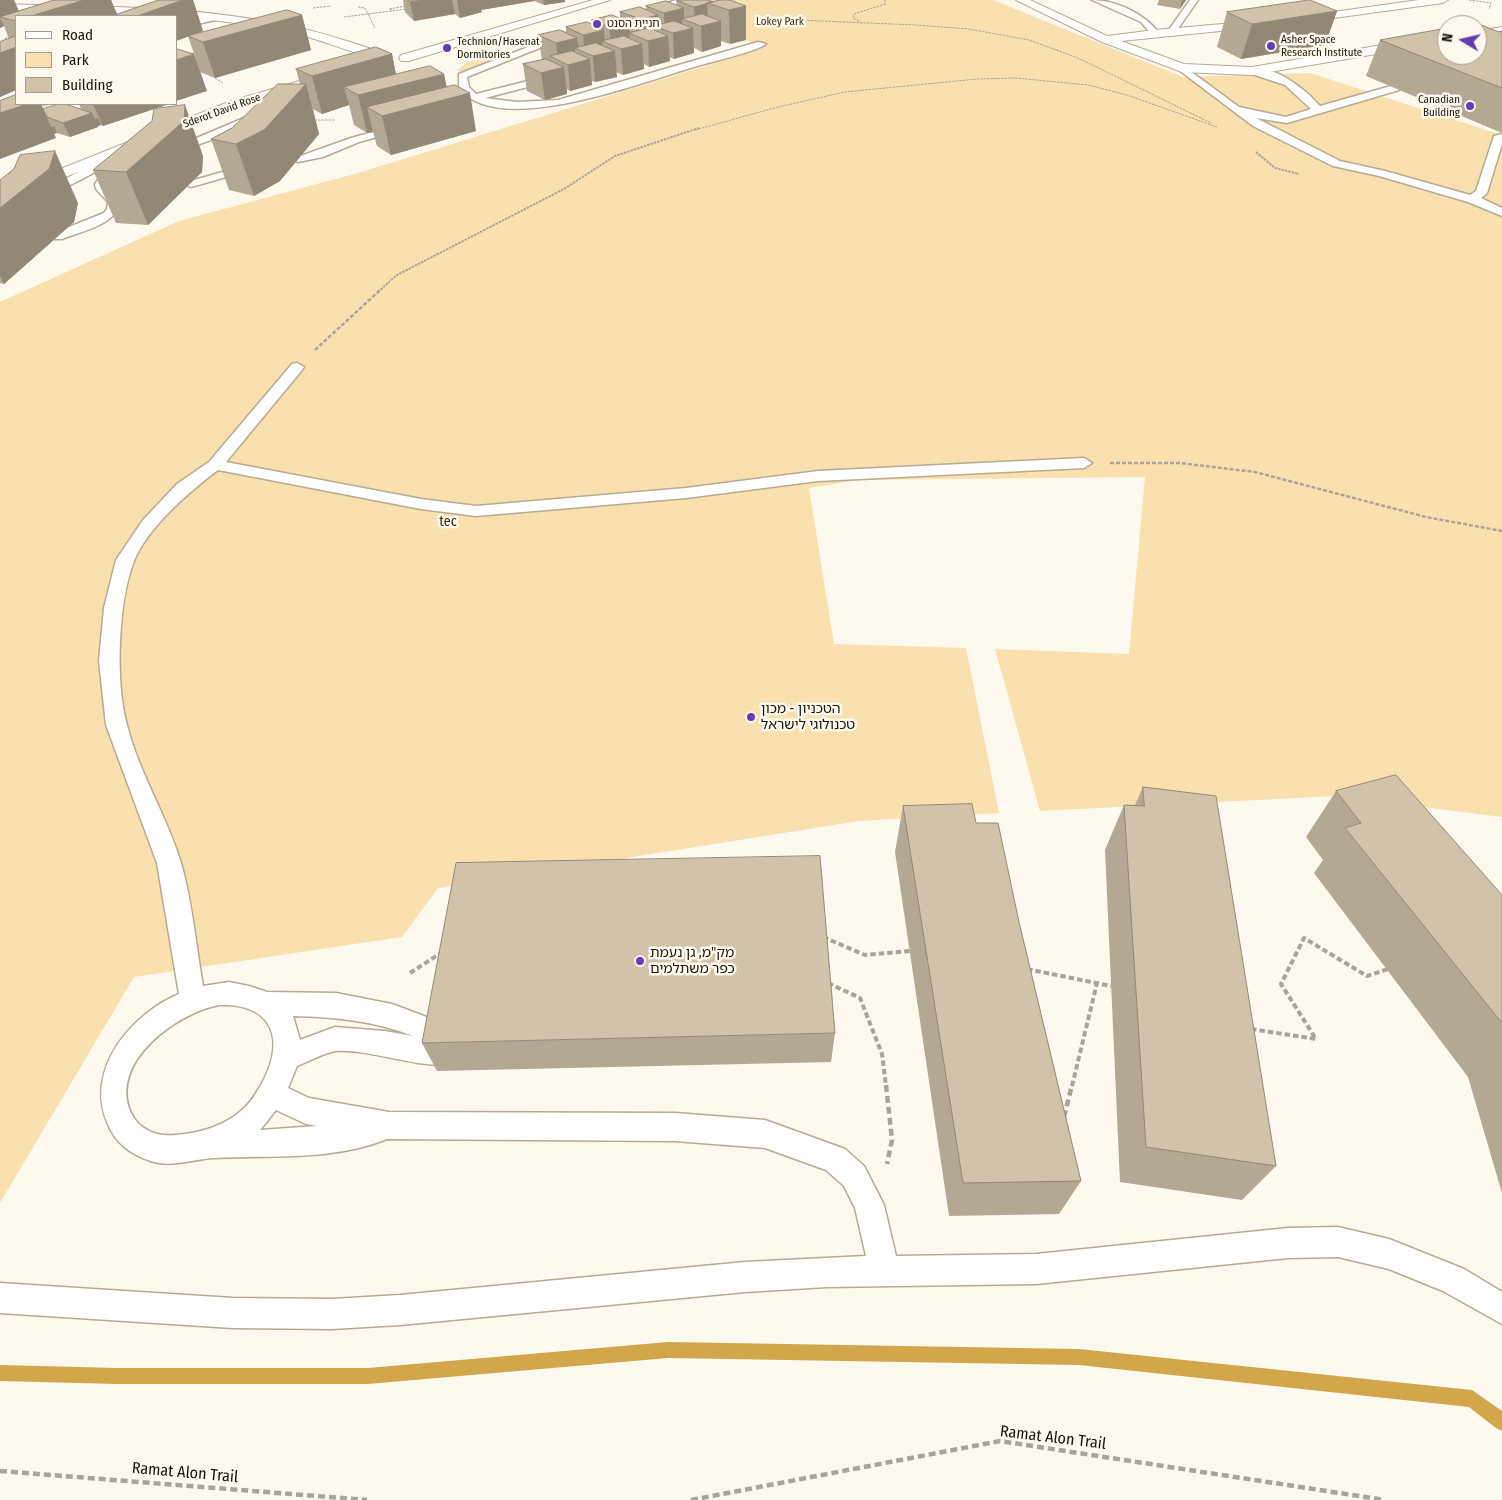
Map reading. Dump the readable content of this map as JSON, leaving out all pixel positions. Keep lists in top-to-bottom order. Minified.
{"streets":{"street":["Sderot David Rose"],"path":["Ramat Alon Trail"]},"parks":["Lokey Park","tec"],"places":["חניית הסנט","Asher Space Research Institute","Technion/Hasenat Dormitories","Canadian Building","הטכניון - מכון טכנולוגי לישראל","מק\"מ, גן נעמת כפר משתלמים"],"legend":["Road","Park","Building"],"north":"left"}
